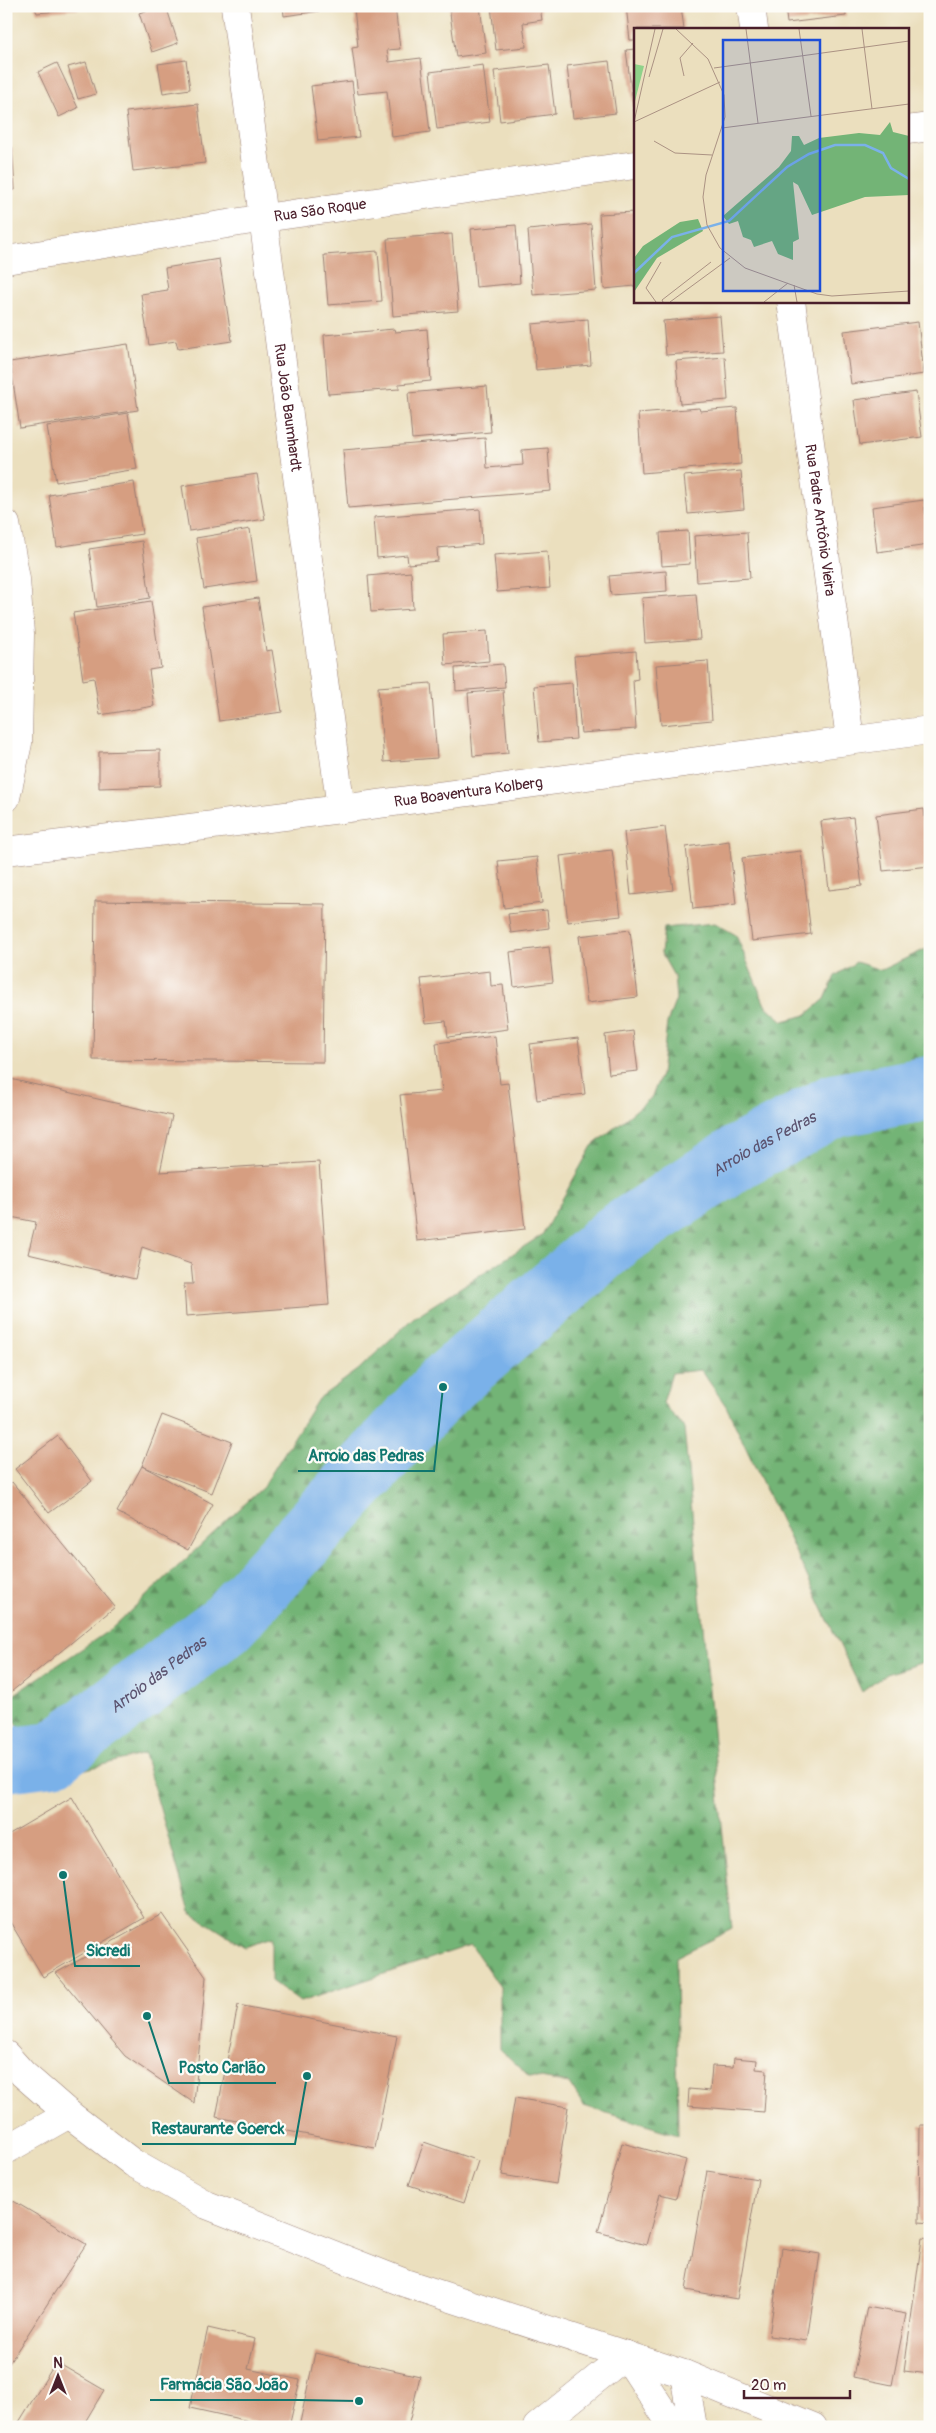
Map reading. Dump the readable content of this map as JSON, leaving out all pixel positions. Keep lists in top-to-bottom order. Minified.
{"streets":{"street":["Rua São Roque","Rua João Baumhardt","Rua Padre Antônio Vieira","Rua Boaventura Kolberg"]},"crossings":[["Rua São Roque","Rua João Baumhardt"],["Rua João Baumhardt","Rua Boaventura Kolberg"],["Rua Padre Antônio Vieira","Rua Boaventura Kolberg"]],"water":["Arroio das Pedras"],"places":["Arroio das Pedras","Sicredi","Posto Carlão","Restaurante Goerck","Farmácia São João"],"scale_bar":"20 m","north":"top"}
